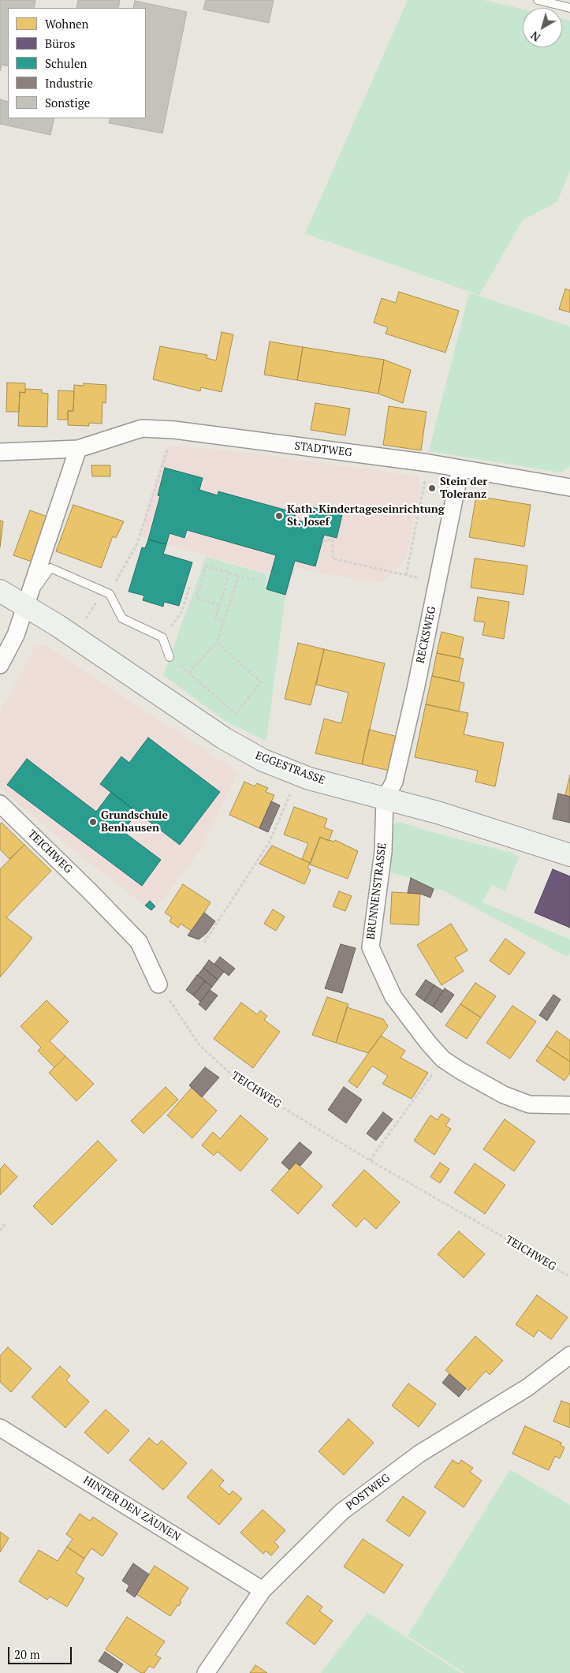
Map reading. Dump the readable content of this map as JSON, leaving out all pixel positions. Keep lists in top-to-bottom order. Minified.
{"streets":{"main road":["EGGESTRASSE"],"street":["STADTWEG","RECKSWEG","TEICHWEG","BRUNNENSTRASSE","POSTWEG","HINTER DEN ZÄUNEN"]},"crossings":[["STADTWEG","RECKSWEG"],["RECKSWEG","EGGESTRASSE"],["RECKSWEG","BRUNNENSTRASSE"],["EGGESTRASSE","BRUNNENSTRASSE"],["POSTWEG","HINTER DEN ZÄUNEN"]],"places":["Stein der Toleranz","Kath. Kindertageseinrichtung St. Josef","Grundschule Benhausen"],"legend":["Wohnen","Büros","Schulen","Industrie","Sonstige"],"scale_bar":"20 m","north":"bottom left"}
